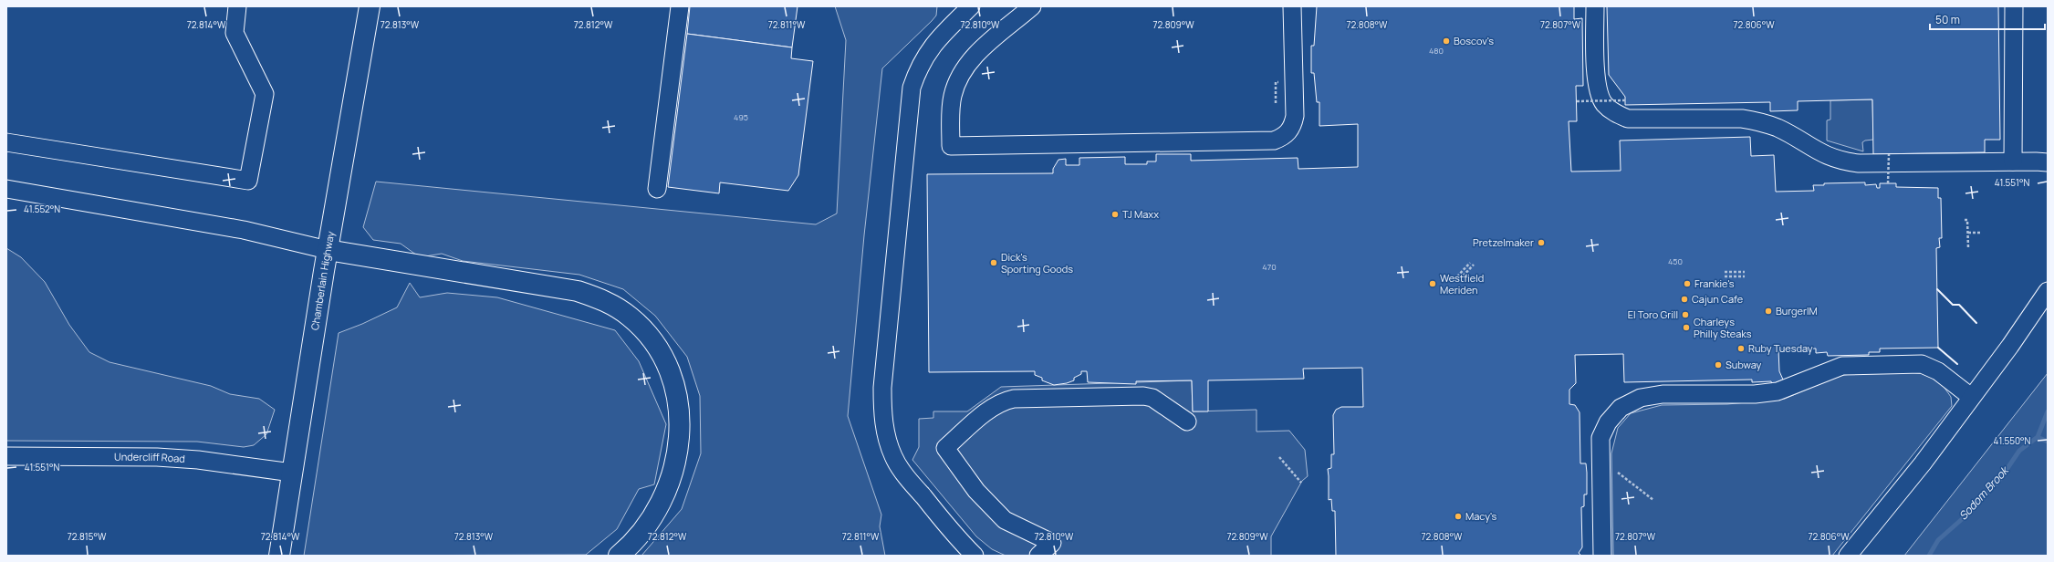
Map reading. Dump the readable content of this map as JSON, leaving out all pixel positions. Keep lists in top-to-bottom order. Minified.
{"streets":{"main road":["Chamberlain Highway"],"street":["Undercliff Road"]},"crossings":[["Chamberlain Highway","Undercliff Road"]],"water":["Sodom Brook"],"places":["Boscov's","TJ Maxx","Pretzelmaker","Dick's Sporting Goods","Westfield Meriden","Frankie's","Cajun Cafe","BurgerIM","El Toro Grill","Charleys Philly Steaks","Ruby Tuesday","Subway","Macy's"],"house_numbers":["480","495","450","470"],"scale_bar":"50 m","coordinates":["72.814°W","72.813°W","72.812°W","72.811°W","72.810°W","72.809°W","72.808°W","72.807°W","72.806°W","41.551°N","41.552°N","41.550°N","72.815°W"]}
